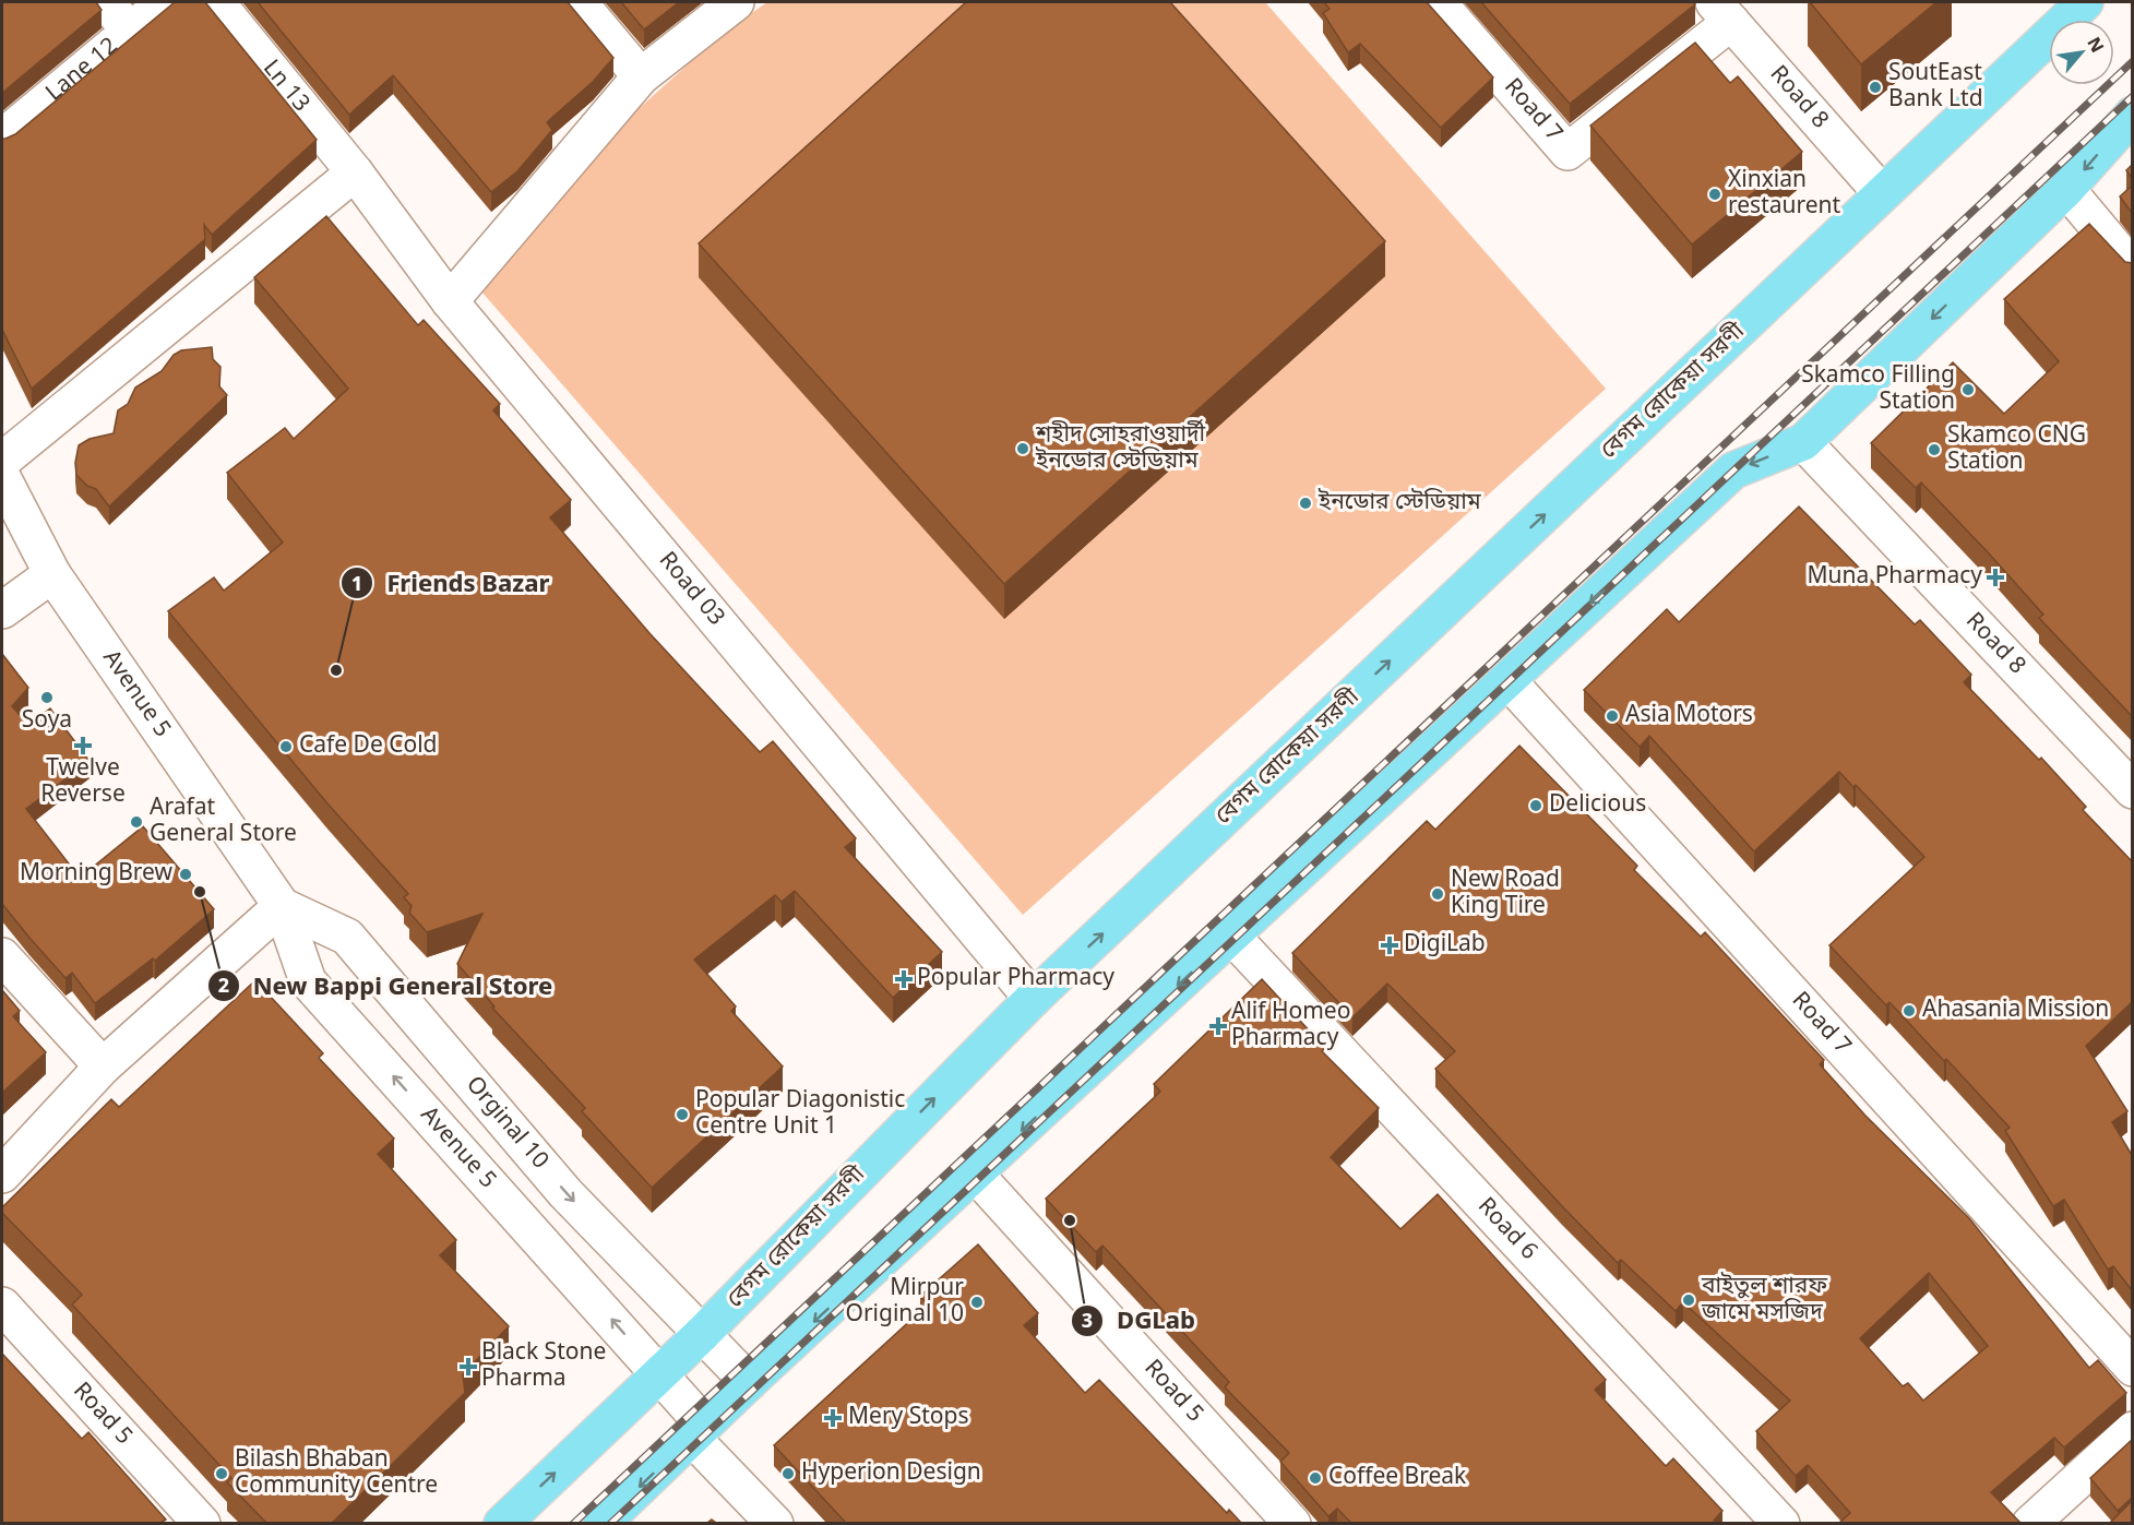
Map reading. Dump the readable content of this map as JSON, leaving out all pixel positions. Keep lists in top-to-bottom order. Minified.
{"streets":{"main road":["বেগম রোকেয়া সরণী"],"street":["Lane 12","Ln 13","Road 8","Road 7","Road 03","Avenue 5","Orginal 10","Road 6","Road 5"]},"crossings":[["Ln 13","Road 03"],["Road 8","Road 7"],["Road 8","বেগম রোকেয়া সরণী"],["বেগম রোকেয়া সরণী","Road 03"],["বেগম রোকেয়া সরণী","Avenue 5"],["বেগম রোকেয়া সরণী","Orginal 10"],["Avenue 5","Orginal 10"]],"one_way":["Avenue 5","Orginal 10"],"places":{"other":["SoutEast Bank Ltd","Xinxian restaurent","Skamco Filling Station","শহীদ সোহরাওয়ার্দী ইনডোর স্টেডিয়াম","Skamco CNG Station","ইনডোর স্টেডিয়াম","Friends Bazar","Soya","Asia Motors","Cafe De Cold","Delicious","Arafat General Store","Morning Brew","New Bappi General Store","New Road King Tire","Ahasania Mission","Popular Diagonistic Centre Unit 1","DGLab","বাইতুল শারফ জামে মসজিদ","Mirpur Original 10","Bilash Bhaban Community Centre","Hyperion Design","Coffee Break"],"health":["Muna Pharmacy","Twelve Reverse","DigiLab","Popular Pharmacy","Alif Homeo Pharmacy","Black Stone Pharma","Mery Stops"]},"north":"top right"}
